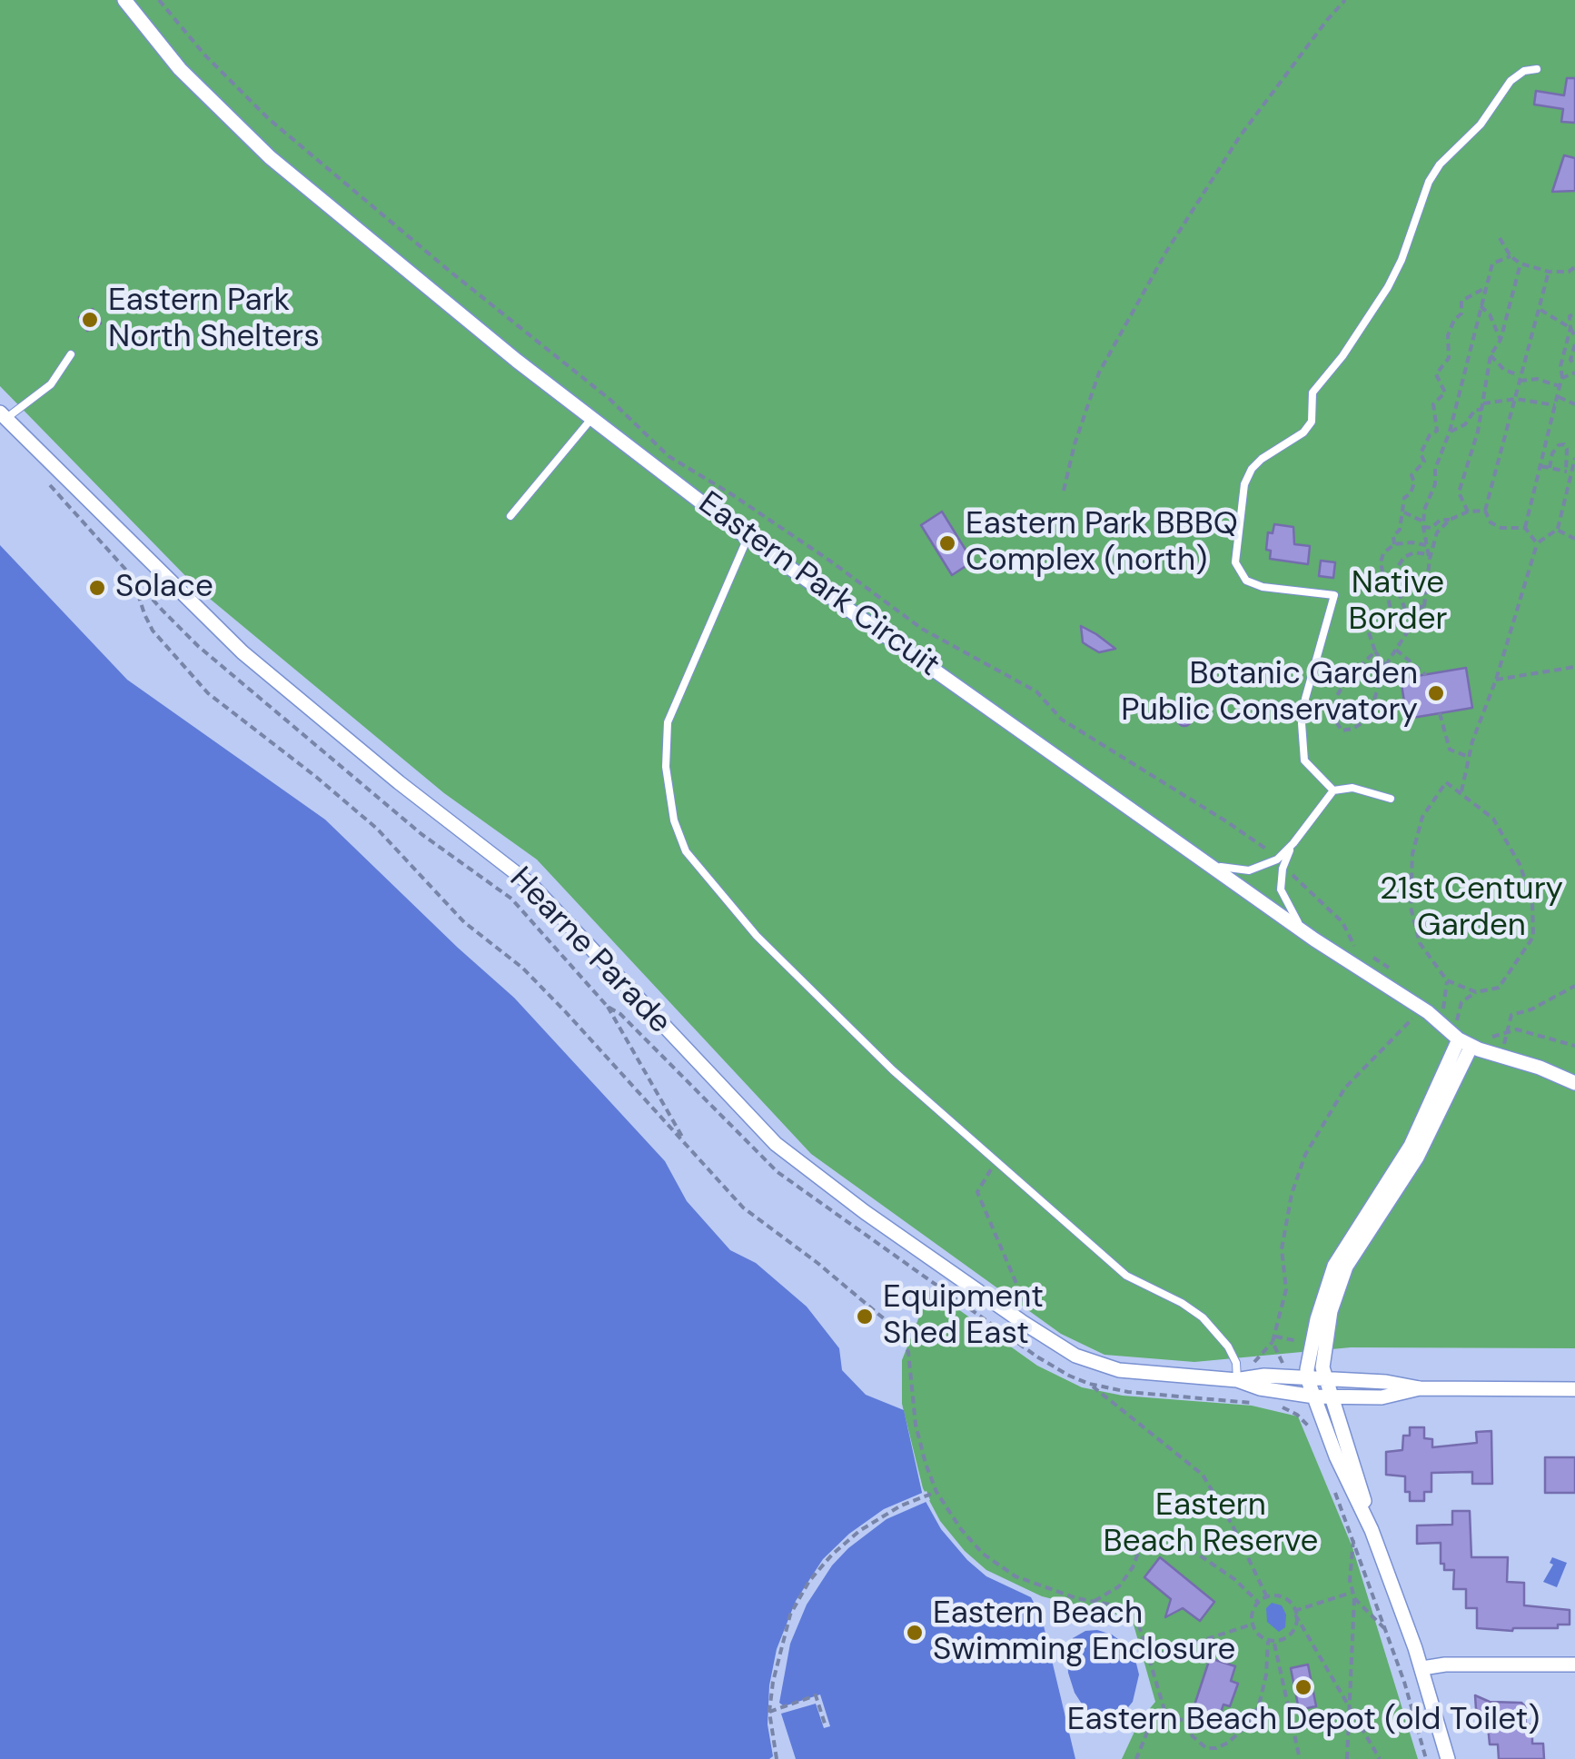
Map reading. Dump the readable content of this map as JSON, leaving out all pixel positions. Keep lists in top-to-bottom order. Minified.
{"streets":{"street":["Eastern Park Circuit","Hearne Parade"]},"parks":["Native Border","21st Century Garden","Eastern Beach Reserve"],"places":["Eastern Park North Shelters","Eastern Park BBBQ Complex (north)","Solace","Botanic Garden Public Conservatory","Equipment Shed East","Eastern Beach Swimming Enclosure","Eastern Beach Depot (old Toilet)"]}
